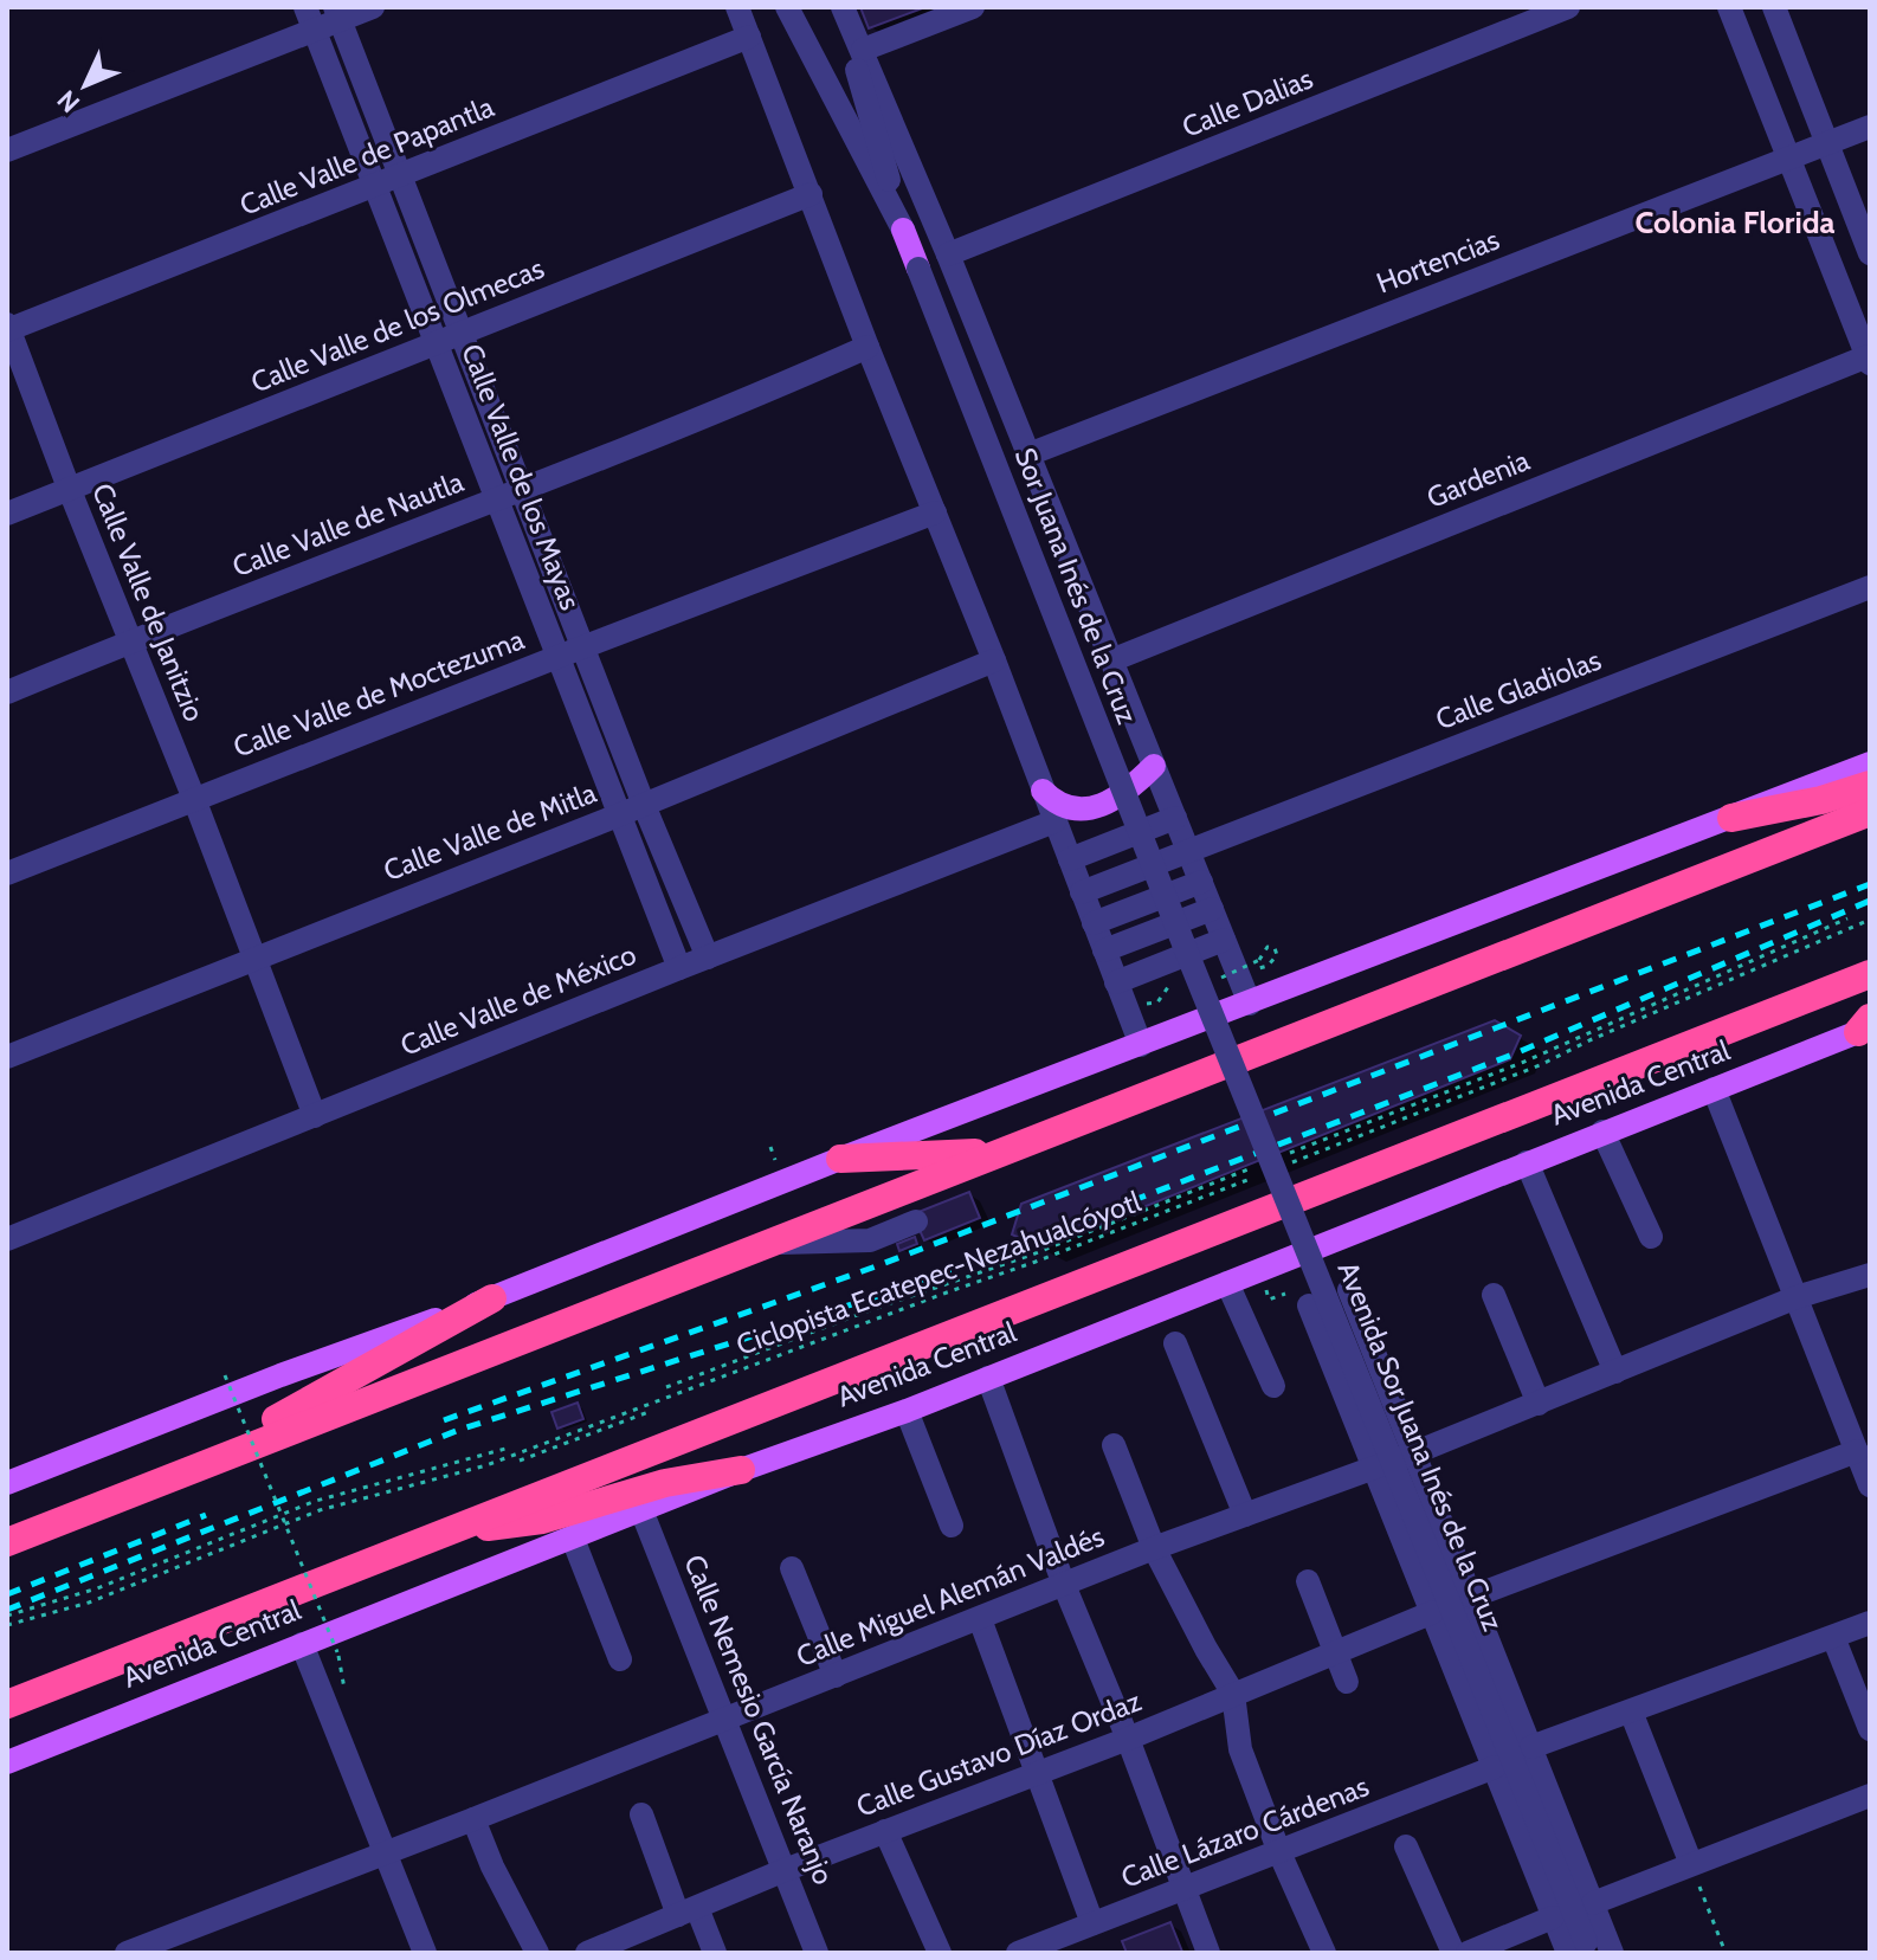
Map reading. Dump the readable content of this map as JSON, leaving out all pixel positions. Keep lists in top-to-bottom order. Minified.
{"streets":{"highway":["Avenida Central"],"main road":["Sor Juana Inés de la Cruz"],"street":["Calle Dalias","Calle Valle de Papantla","Hortencias","Calle Valle de los Olmecas","Calle Valle de los Mayas","Gardenia","Calle Valle de Nautla","Calle Valle de Janitzio","Calle Gladiolas","Calle Valle de Moctezuma","Calle Valle de Mitla","Calle Valle de México","Avenida Sor Juana Inés de la Cruz","Calle Miguel Alemán Valdés","Calle Nemesio García Naranjo","Calle Gustavo Díaz Ordaz","Calle Lázaro Cárdenas"],"path":["Ciclopista Ecatepec-Nezahualcóyotl"]},"crossings":[["Calle Valle de Papantla","Calle Valle de los Mayas"],["Calle Valle de Papantla","Calle Valle de Janitzio"],["Calle Valle de los Olmecas","Calle Valle de los Mayas"],["Calle Valle de los Olmecas","Calle Valle de Janitzio"],["Calle Valle de los Mayas","Calle Valle de Nautla"],["Calle Valle de los Mayas","Calle Valle de Moctezuma"],["Calle Valle de los Mayas","Calle Valle de Mitla"],["Calle Valle de los Mayas","Calle Valle de México"],["Calle Valle de Nautla","Calle Valle de Janitzio"],["Sor Juana Inés de la Cruz","Avenida Sor Juana Inés de la Cruz"],["Calle Valle de Janitzio","Calle Valle de Moctezuma"],["Calle Valle de Janitzio","Calle Valle de Mitla"],["Calle Valle de Janitzio","Calle Valle de México"],["Avenida Central","Calle Nemesio García Naranjo"],["Avenida Sor Juana Inés de la Cruz","Calle Miguel Alemán Valdés"],["Avenida Sor Juana Inés de la Cruz","Calle Gustavo Díaz Ordaz"],["Avenida Sor Juana Inés de la Cruz","Calle Lázaro Cárdenas"],["Calle Miguel Alemán Valdés","Calle Nemesio García Naranjo"],["Calle Nemesio García Naranjo","Calle Gustavo Díaz Ordaz"]],"districts":["Colonia Florida"],"north":"bottom left"}
